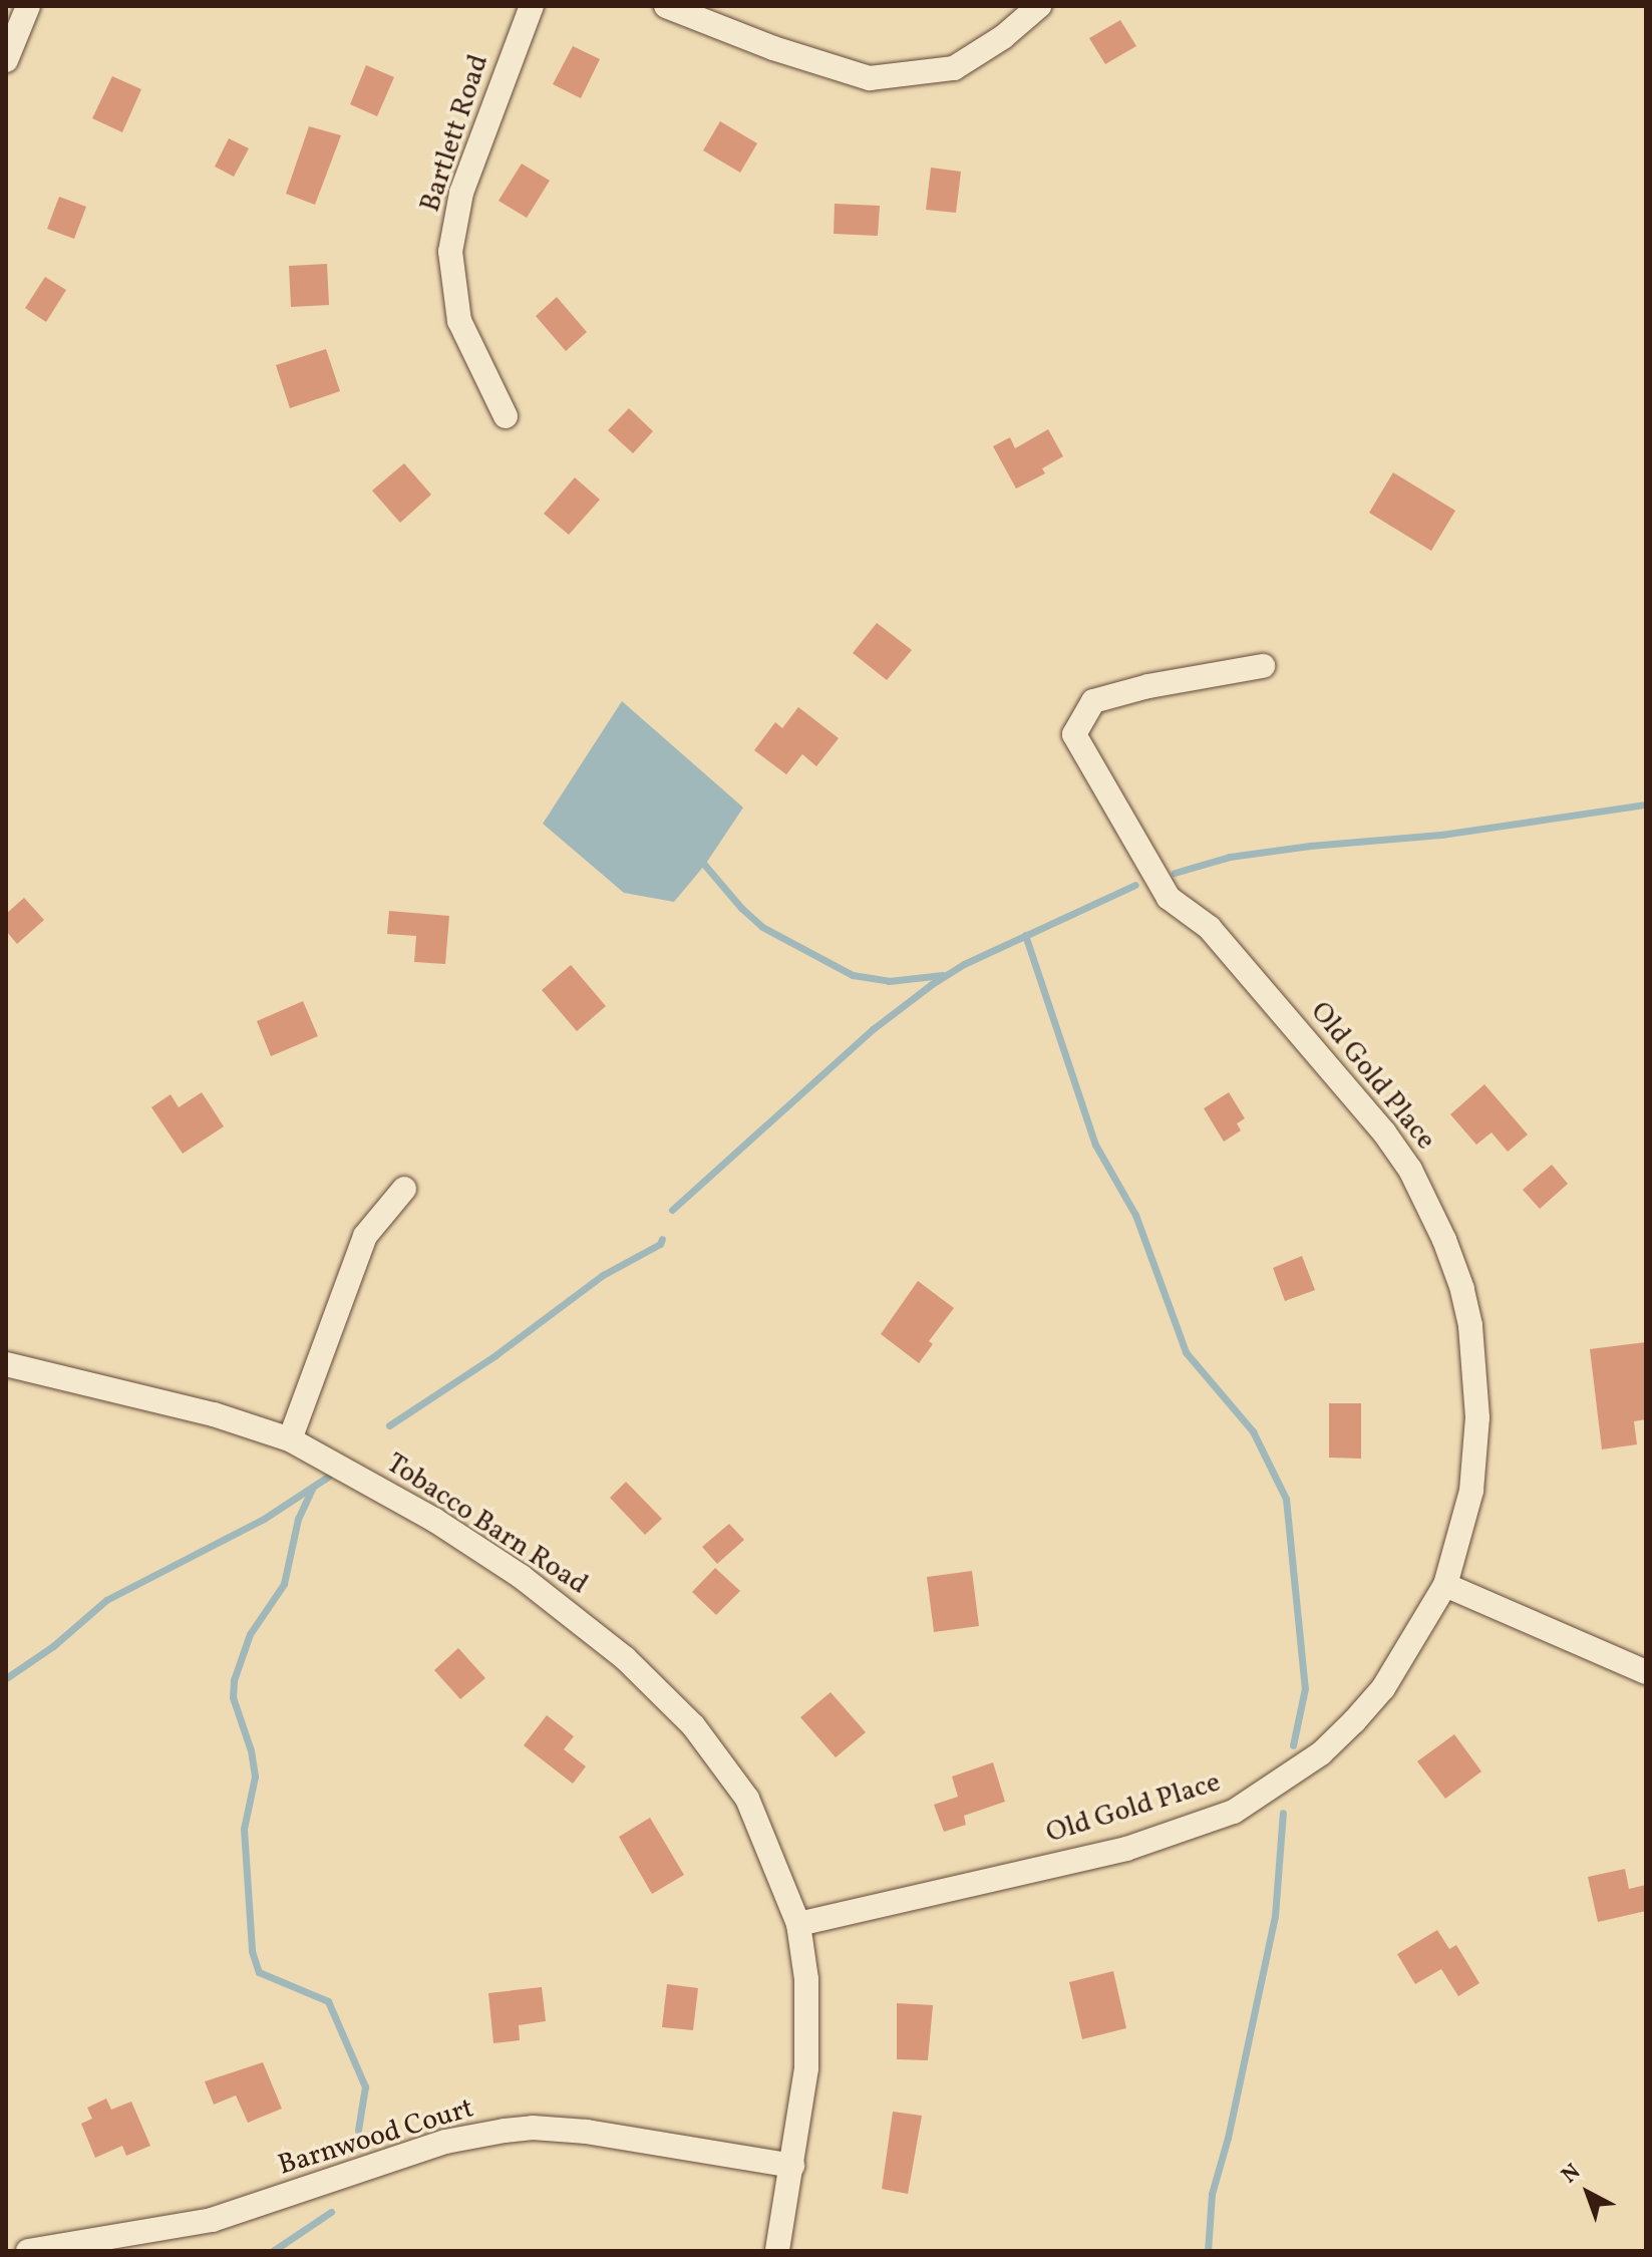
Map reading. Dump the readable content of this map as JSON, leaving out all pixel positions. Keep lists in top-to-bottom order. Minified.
{"streets":{"street":["Bartlett Road","Old Gold Place","Tobacco Barn Road","Barnwood Court"]},"crossings":[["Old Gold Place","Tobacco Barn Road"],["Tobacco Barn Road","Barnwood Court"]],"north":"top left"}
